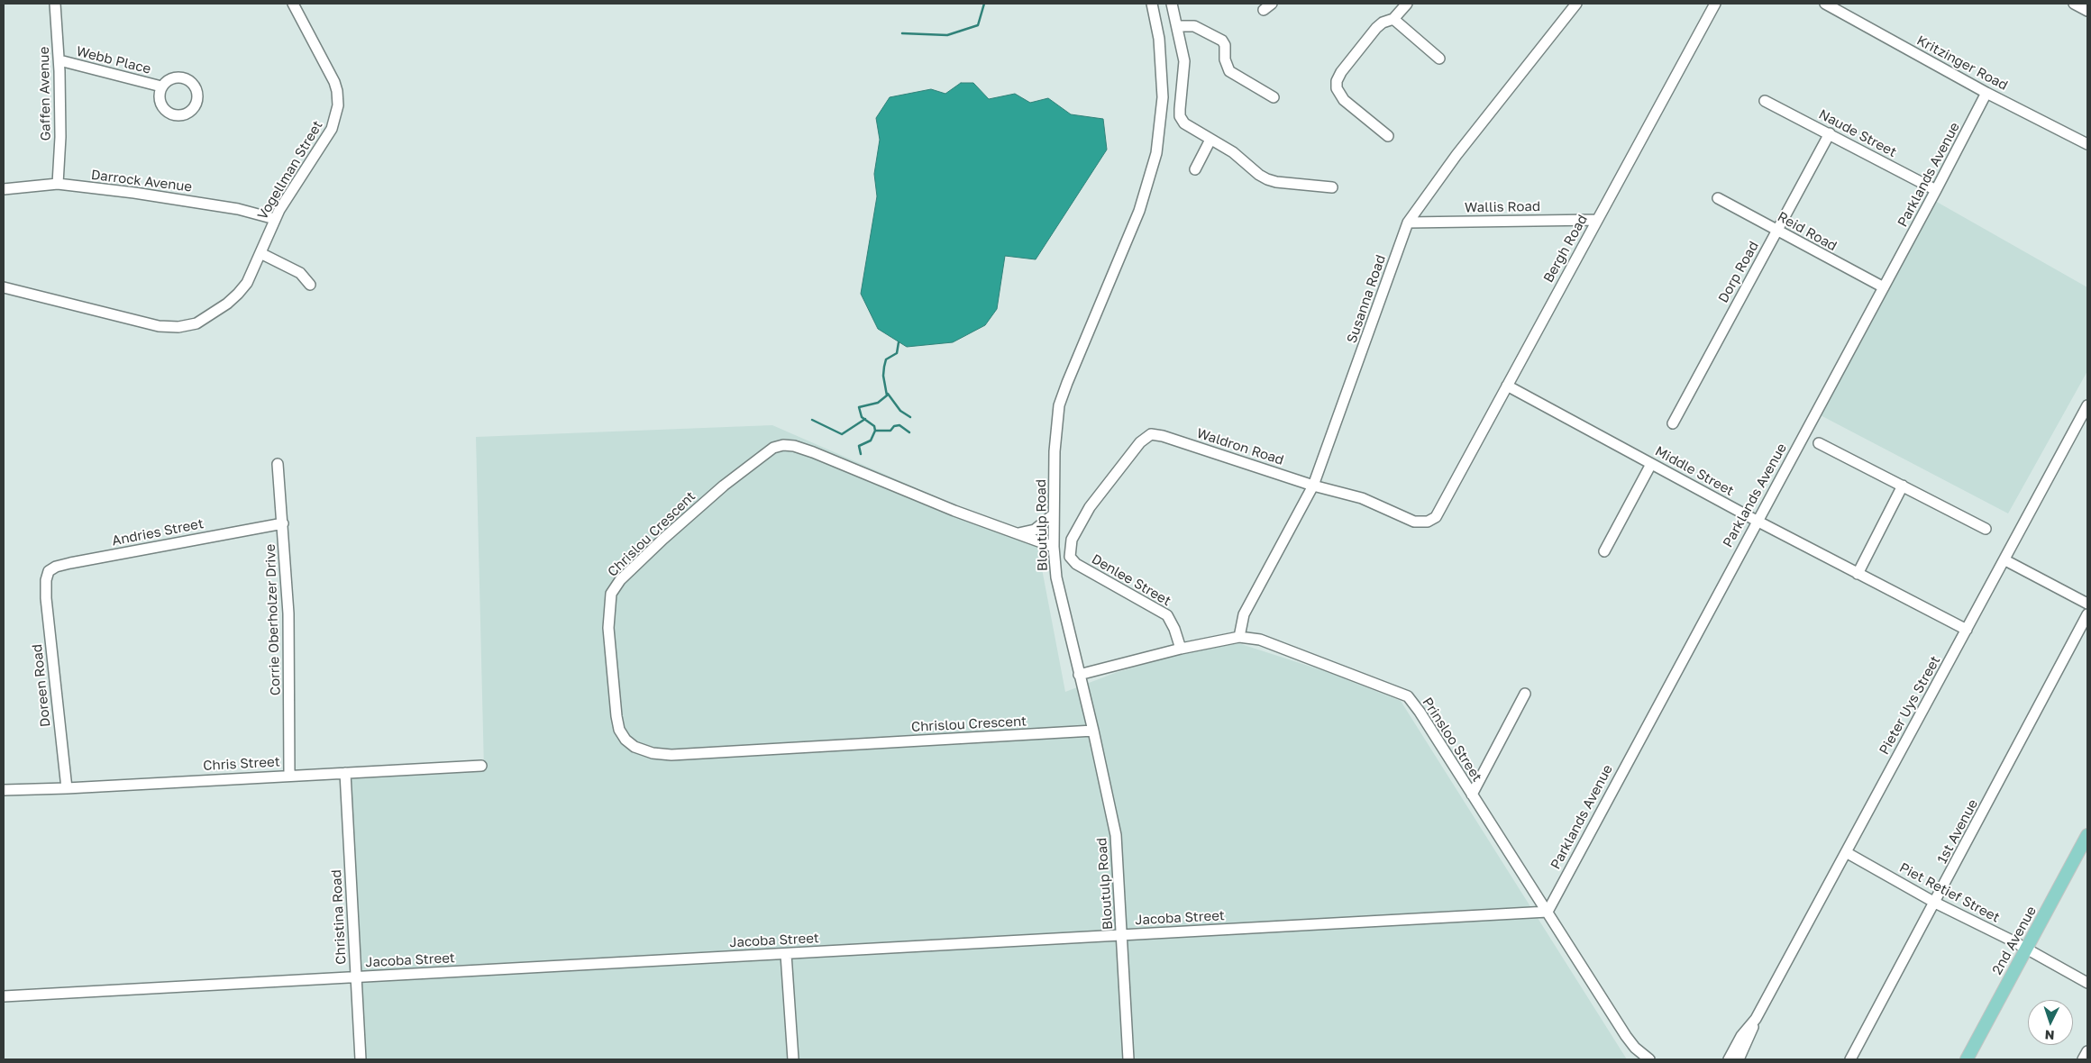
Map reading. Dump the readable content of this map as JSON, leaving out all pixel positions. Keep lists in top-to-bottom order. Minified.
{"streets":{"main road":["2nd Avenue"],"street":["Webb Place","Kritzinger Road","Gaffen Avenue","Naude Street","Vogellman Street","Parklands Avenue","Darrock Avenue","Wallis Road","Reid Road","Bergh Road","Dorp Road","Susanna Road","Waldron Road","Middle Street","Bloutulp Road","Andries Street","Chrislou Crescent","Denlee Street","Corrie Oberholzer Drive","Doreen Road","Pieter Uys Street","Prinsloo Street","Chris Street","1st Avenue","Piet Retief Street","Christina Road","Jacoba Street"]},"crossings":[["Webb Place","Gaffen Avenue"],["Kritzinger Road","Parklands Avenue"],["Gaffen Avenue","Darrock Avenue"],["Naude Street","Parklands Avenue"],["Naude Street","Dorp Road"],["Vogellman Street","Darrock Avenue"],["Parklands Avenue","Reid Road"],["Parklands Avenue","Middle Street"],["Parklands Avenue","Prinsloo Street"],["Parklands Avenue","Jacoba Street"],["Wallis Road","Bergh Road"],["Wallis Road","Susanna Road"],["Reid Road","Dorp Road"],["Bergh Road","Waldron Road"],["Bergh Road","Middle Street"],["Susanna Road","Waldron Road"],["Susanna Road","Prinsloo Street"],["Waldron Road","Denlee Street"],["Middle Street","Pieter Uys Street"],["Bloutulp Road","Chrislou Crescent"],["Bloutulp Road","Prinsloo Street"],["Bloutulp Road","Jacoba Street"],["Andries Street","Corrie Oberholzer Drive"],["Andries Street","Doreen Road"],["Denlee Street","Prinsloo Street"],["Corrie Oberholzer Drive","Chris Street"],["Doreen Road","Chris Street"],["Pieter Uys Street","Piet Retief Street"],["Prinsloo Street","Jacoba Street"],["Chris Street","Christina Road"],["1st Avenue","Piet Retief Street"],["Piet Retief Street","2nd Avenue"],["Christina Road","Jacoba Street"]],"north":"bottom"}
